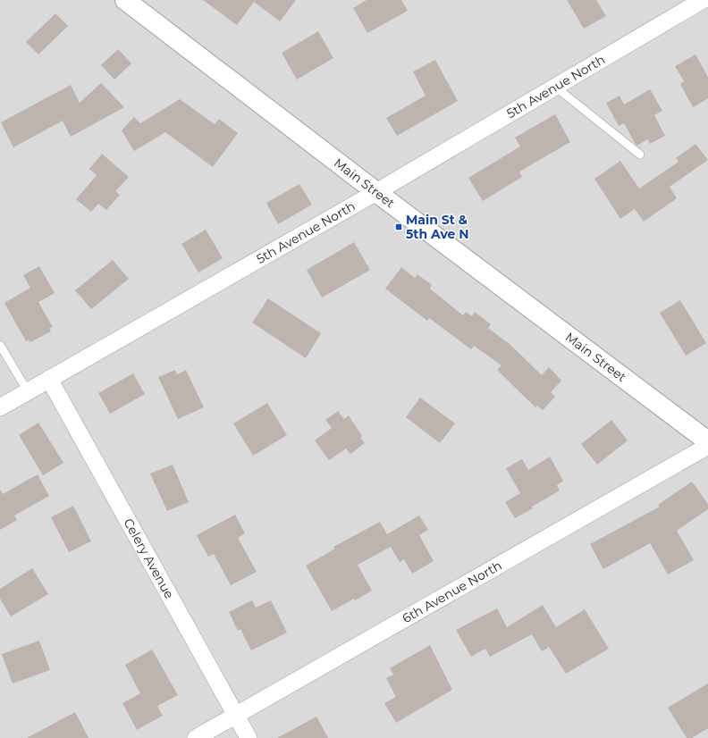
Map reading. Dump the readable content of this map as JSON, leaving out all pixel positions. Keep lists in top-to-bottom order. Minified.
{"streets":{"street":["5th Avenue North","Main Street","Celery Avenue","6th Avenue North"]},"crossings":[["5th Avenue North","Main Street"],["5th Avenue North","Celery Avenue"],["Celery Avenue","6th Avenue North"]],"places":{"transit":["Main St & 5th Ave N"]}}
